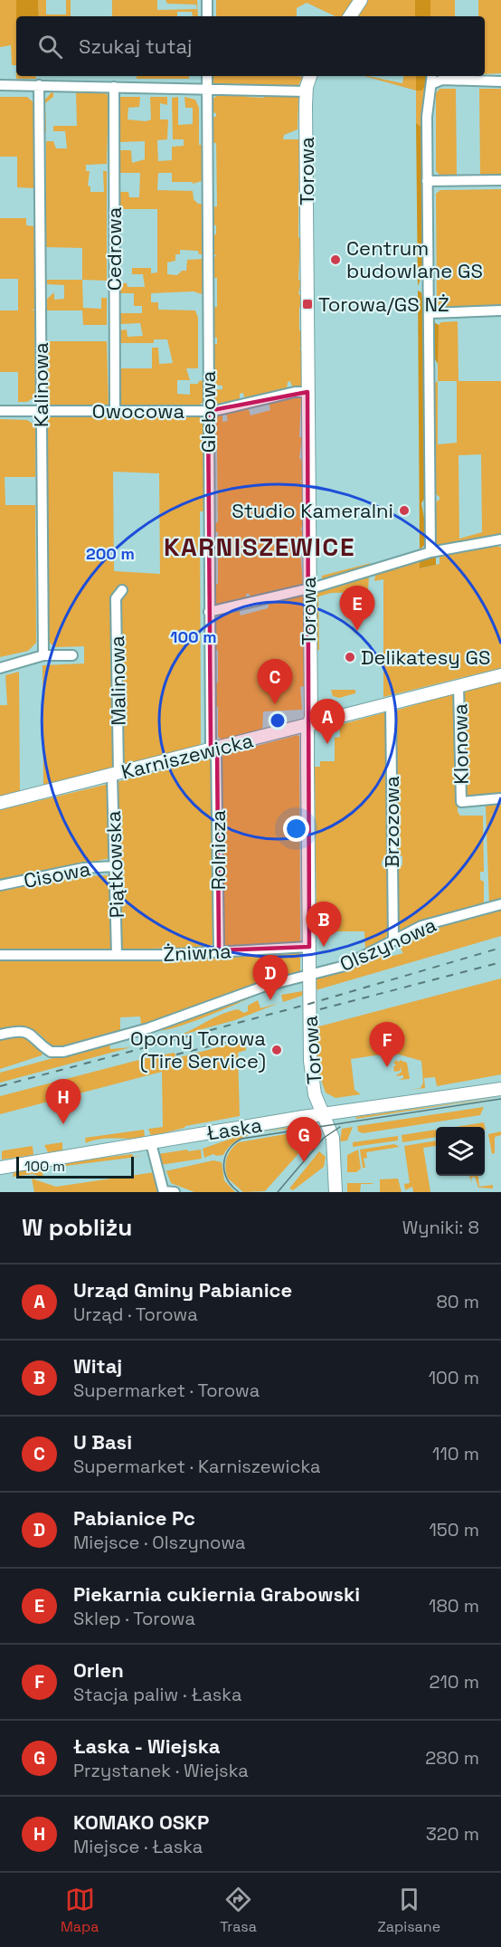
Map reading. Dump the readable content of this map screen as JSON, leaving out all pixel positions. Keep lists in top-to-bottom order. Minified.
{"streets":{"street":["Torowa","Cedrowa","Kalinowa","Owocowa","Glebowa","Malinowa","Klonowa","Karniszewicka","Brzozowa","Rolnicza","Piątkowska","Cisowa","Olszynowa","Żniwna","Łaska"]},"crossings":[["Torowa","Owocowa"],["Torowa","Karniszewicka"],["Torowa","Olszynowa"],["Torowa","Żniwna"],["Torowa","Łaska"],["Cedrowa","Owocowa"],["Kalinowa","Owocowa"],["Owocowa","Glebowa"],["Glebowa","Karniszewicka"],["Glebowa","Rolnicza"],["Malinowa","Karniszewicka"],["Malinowa","Piątkowska"],["Klonowa","Karniszewicka"],["Karniszewicka","Brzozowa"],["Karniszewicka","Rolnicza"],["Karniszewicka","Piątkowska"],["Brzozowa","Olszynowa"],["Rolnicza","Żniwna"],["Piątkowska","Cisowa"],["Piątkowska","Żniwna"]],"districts":["KARNISZEWICE"],"places":{"other":["Centrum budowlane GS","Studio Kameralni","Delikatesy GS","Opony Torowa (Tire Service)"],"transit":["Torowa/GS NŻ"]},"scale_bar":"100 m","page":{"search":"Szukaj tutaj","pins":["E","C","A","B","D","F","H","G"],"scale":"100 m","heading":["W pobliżu","Wyniki: 8"],"list":[{"mark":"A","name":"Urząd Gminy Pabianice","note":"Urząd · Torowa","value":"80 m"},{"mark":"B","name":"Witaj","note":"Supermarket · Torowa","value":"100 m"},{"mark":"C","name":"U Basi","note":"Supermarket · Karniszewicka","value":"110 m"},{"mark":"D","name":"Pabianice Pc","note":"Miejsce · Olszynowa","value":"150 m"},{"mark":"E","name":"Piekarnia cukiernia Grabowski","note":"Sklep · Torowa","value":"180 m"},{"mark":"F","name":"Orlen","note":"Stacja paliw · Łaska","value":"210 m"},{"mark":"G","name":"Łaska - Wiejska","note":"Przystanek · Wiejska","value":"280 m"},{"mark":"H","name":"KOMAKO OSKP","note":"Miejsce · Łaska","value":"320 m"}],"nav":["Mapa","Trasa","Zapisane"]},"rings":["200 m","100 m"]}
